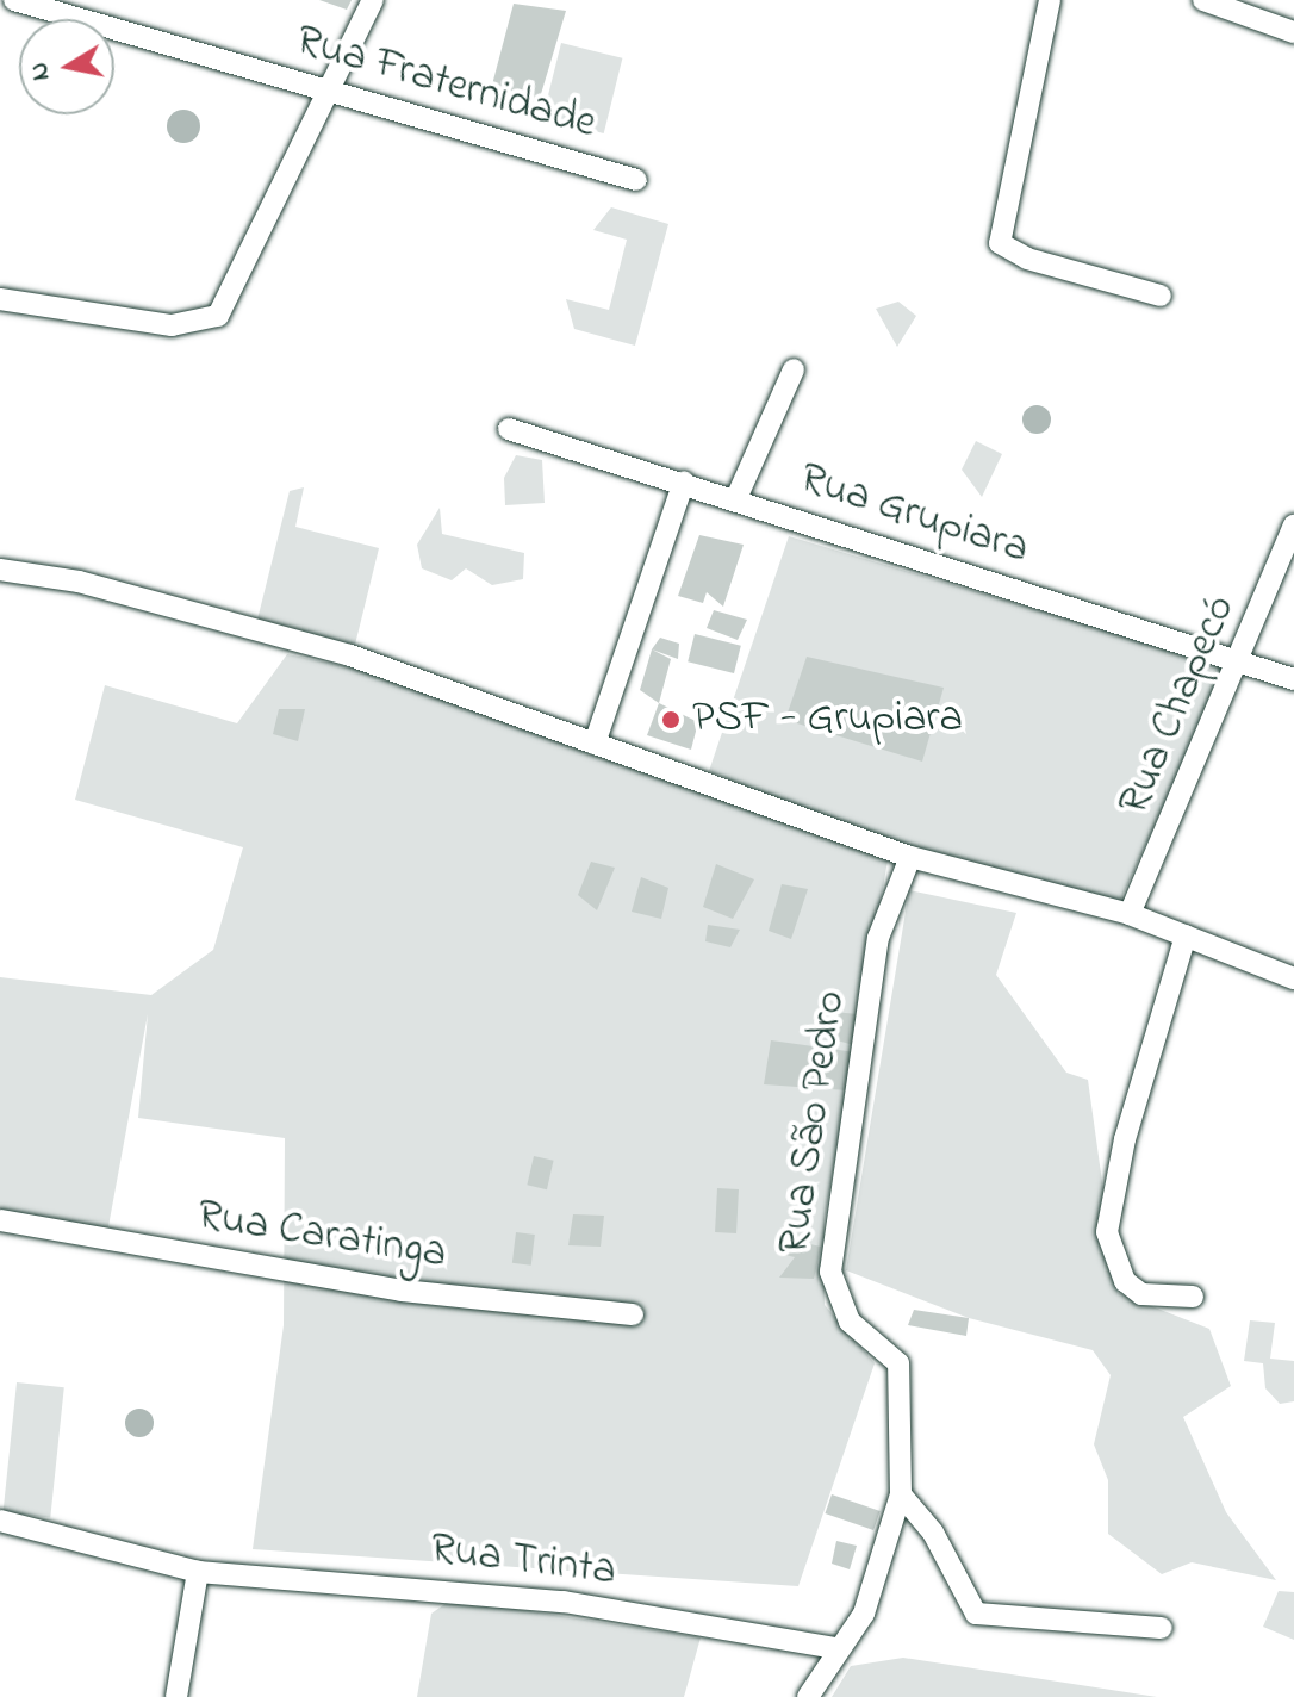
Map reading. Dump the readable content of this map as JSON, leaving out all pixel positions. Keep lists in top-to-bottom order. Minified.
{"streets":{"street":["Rua Fraternidade","Rua Grupiara","Rua Chapecó","Rua São Pedro","Rua Caratinga","Rua Trinta"]},"crossings":[["Rua Grupiara","Rua Chapecó"],["Rua São Pedro","Rua Trinta"]],"places":["PSF - Grupiara"],"north":"left"}
